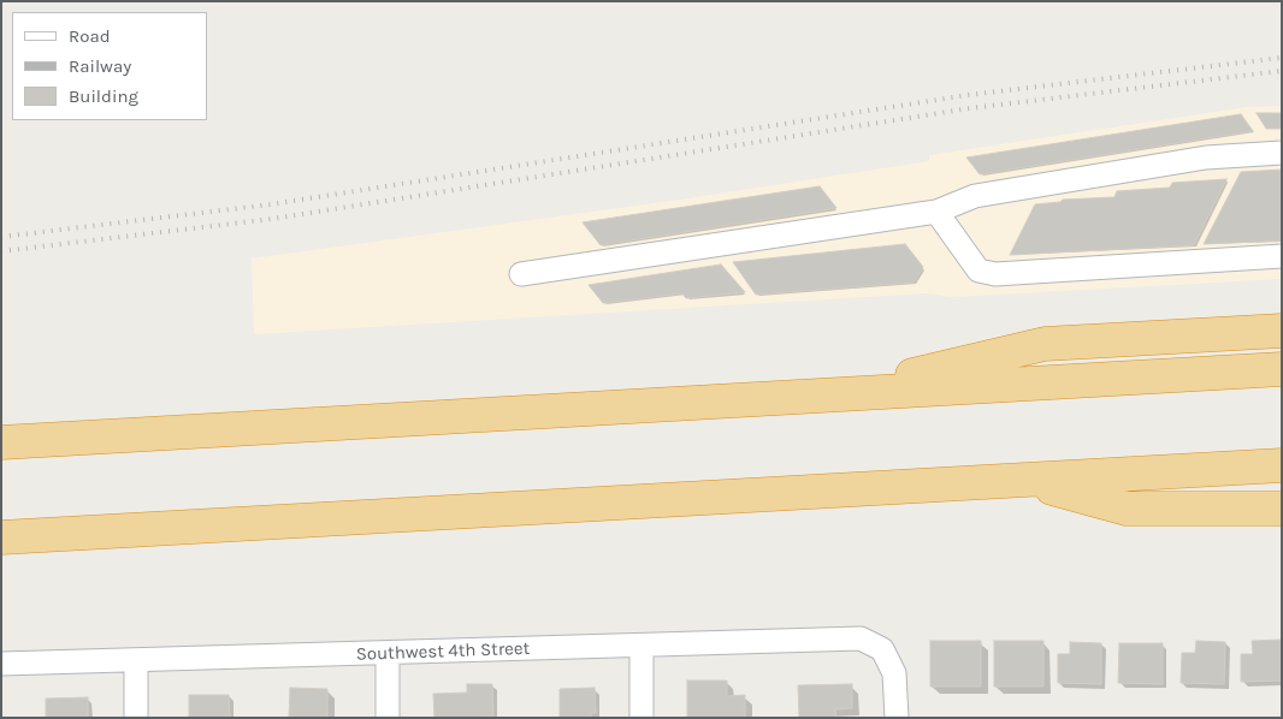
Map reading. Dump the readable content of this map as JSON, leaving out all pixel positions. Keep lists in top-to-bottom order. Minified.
{"streets":{"street":["Southwest 4th Street"]},"legend":["Road","Railway","Building"]}
